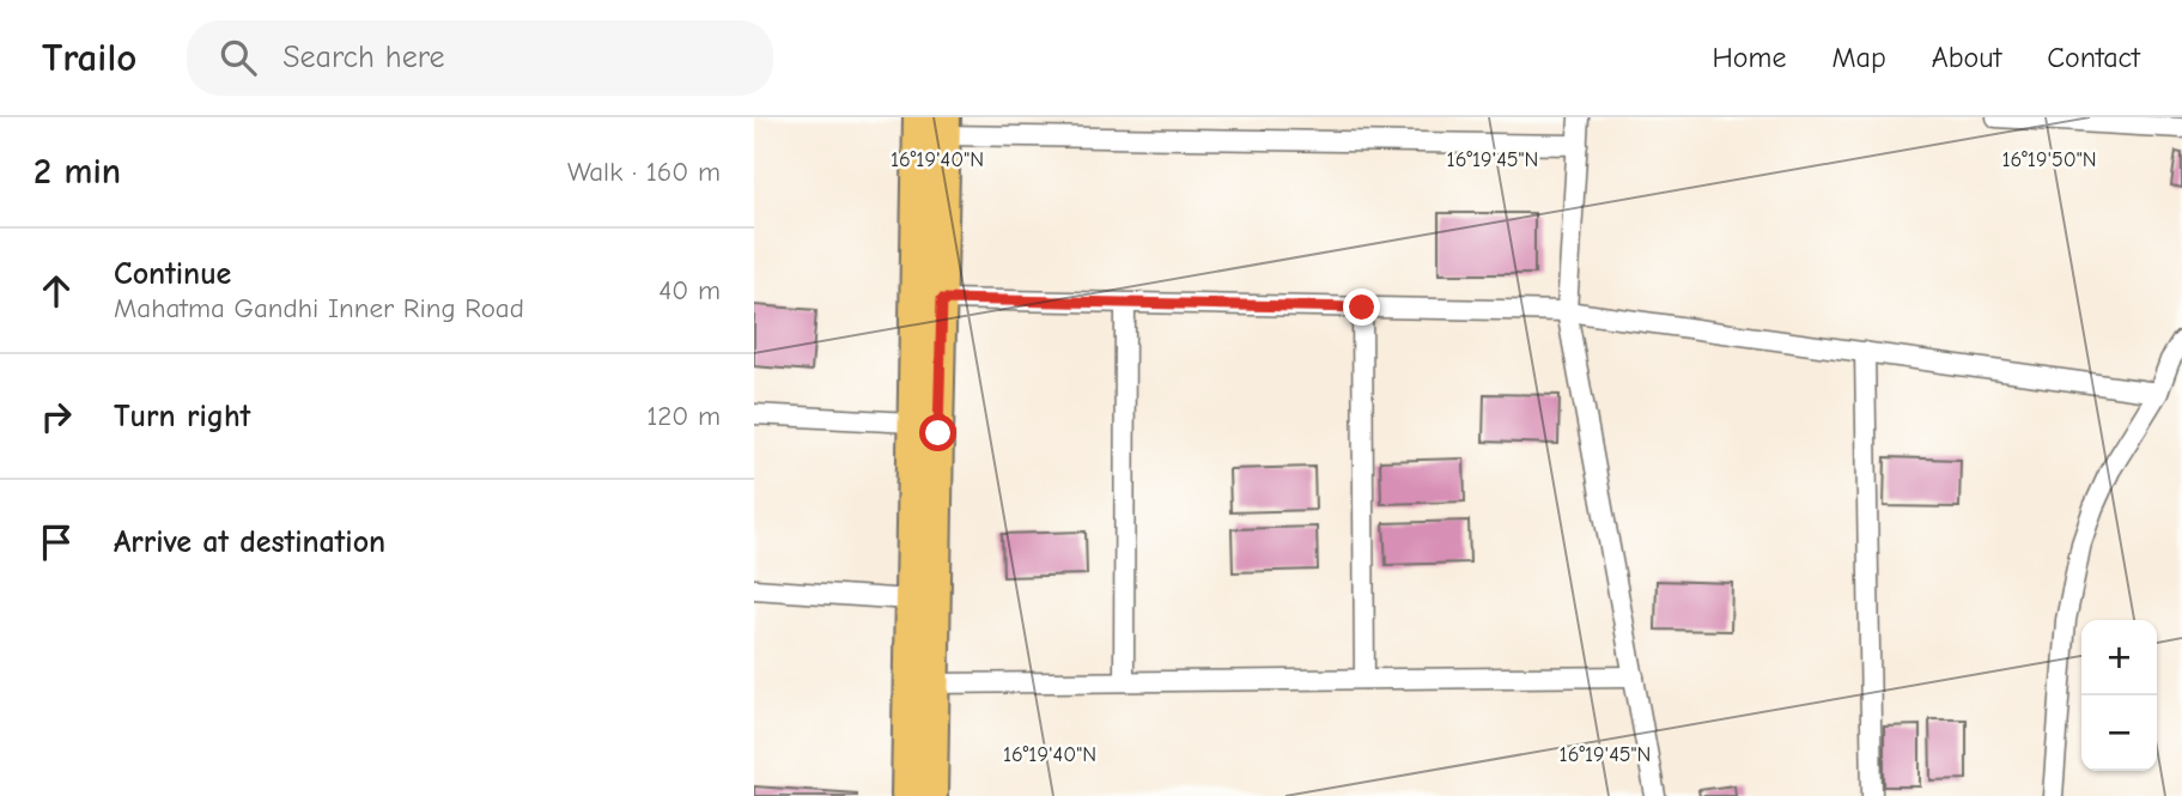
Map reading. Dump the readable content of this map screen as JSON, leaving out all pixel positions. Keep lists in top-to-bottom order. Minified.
{"page":{"header":"Trailo","search":"Search here","nav":["Home","Map","About","Contact"],"heading":["2 min","Walk · 160 m"],"list":[["Continue","Mahatma Gandhi Inner Ring Road","40 m"],["Turn right","120 m"],"Arrive at destination"],"map_buttons":["+","−"]},"coordinates":["16°19'40\"N","16°19'45\"N","16°19'50\"N"]}
